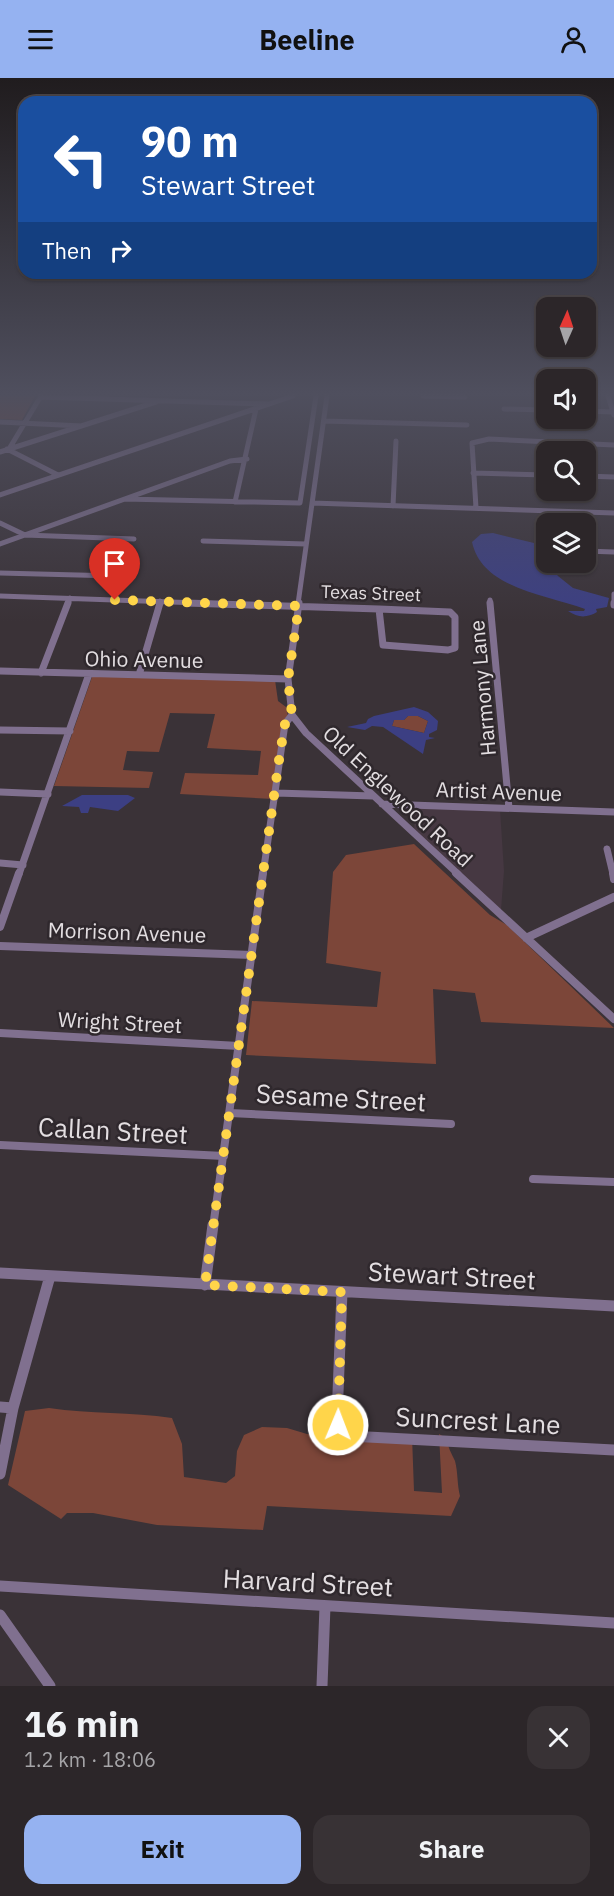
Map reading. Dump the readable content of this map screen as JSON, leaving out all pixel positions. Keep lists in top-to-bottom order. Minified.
{"streets":{"street":["Texas Street","Ohio Avenue","Harmony Lane","Artist Avenue","Old Englewood Road","Morrison Avenue","Wright Street","Sesame Street","Callan Street","Stewart Street","Suncrest Lane","Harvard Street"]},"crossings":[["Harmony Lane","Artist Avenue"],["Artist Avenue","Old Englewood Road"],["Stewart Street","Suncrest Lane"]],"north":"top","page":{"header":"Beeline","turn":["90 m","Stewart Street"],"then":"Then","heading":["16 min","1.2 km · 18:06"],"buttons":["Exit","Share"]}}
